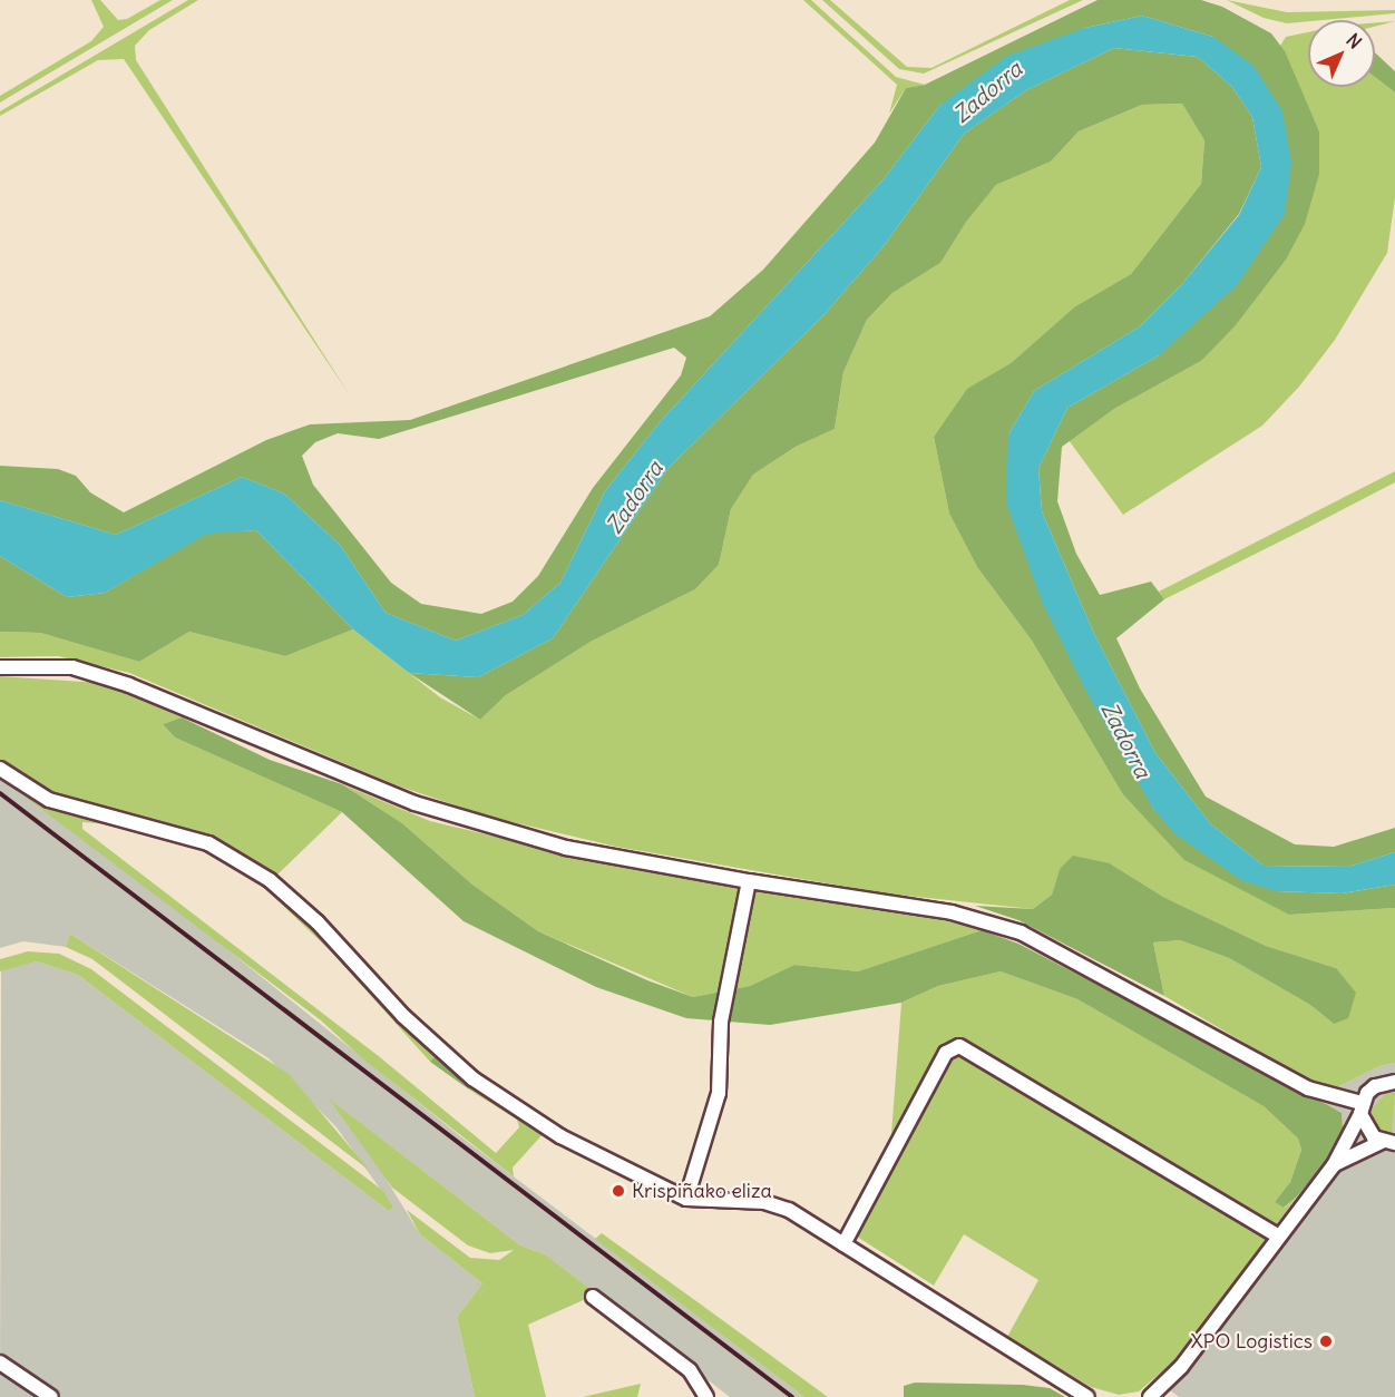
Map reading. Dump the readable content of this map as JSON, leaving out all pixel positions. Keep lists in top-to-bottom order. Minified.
{"water":["Zadorra"],"places":["Krispiñako eliza","XPO Logistics"],"north":"top right"}
